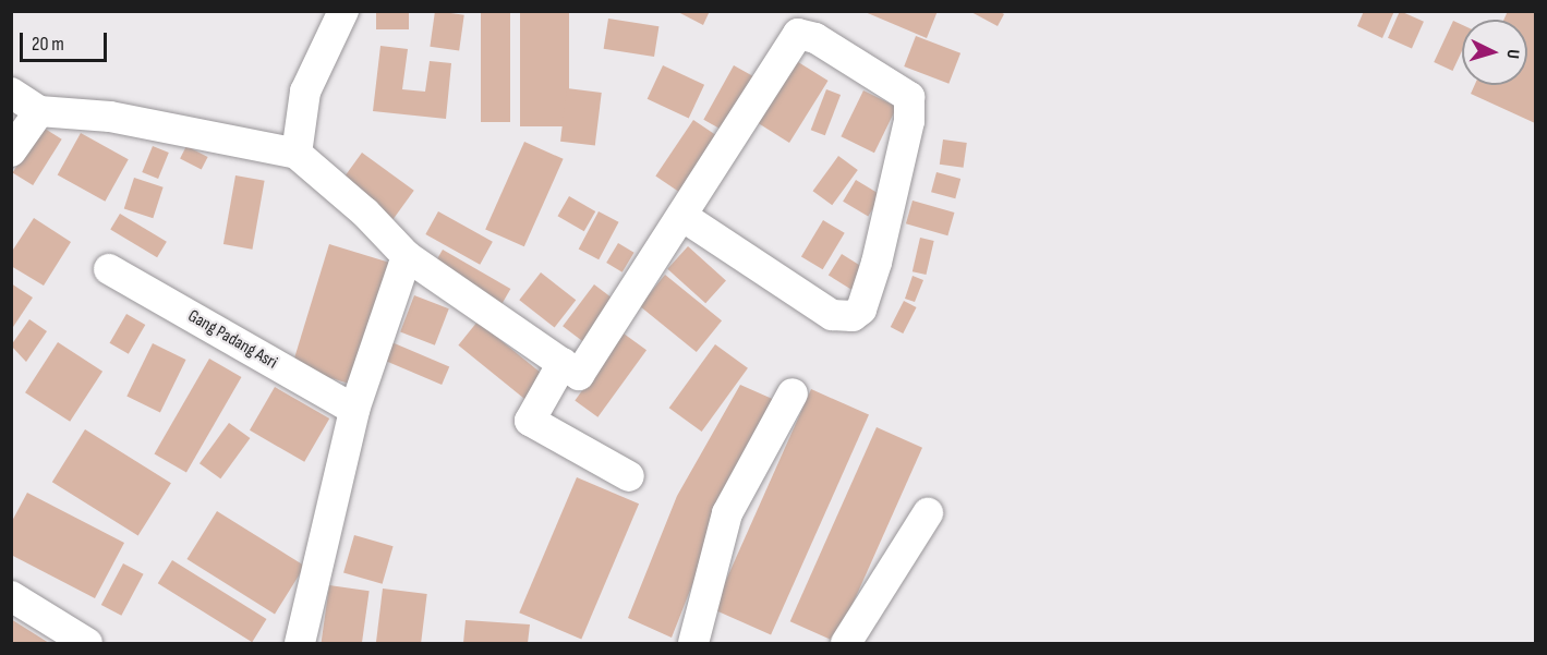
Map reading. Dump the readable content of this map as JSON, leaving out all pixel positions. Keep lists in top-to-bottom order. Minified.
{"streets":{"street":["Gang Padang Asri"]},"scale_bar":"20 m","north":"right"}
